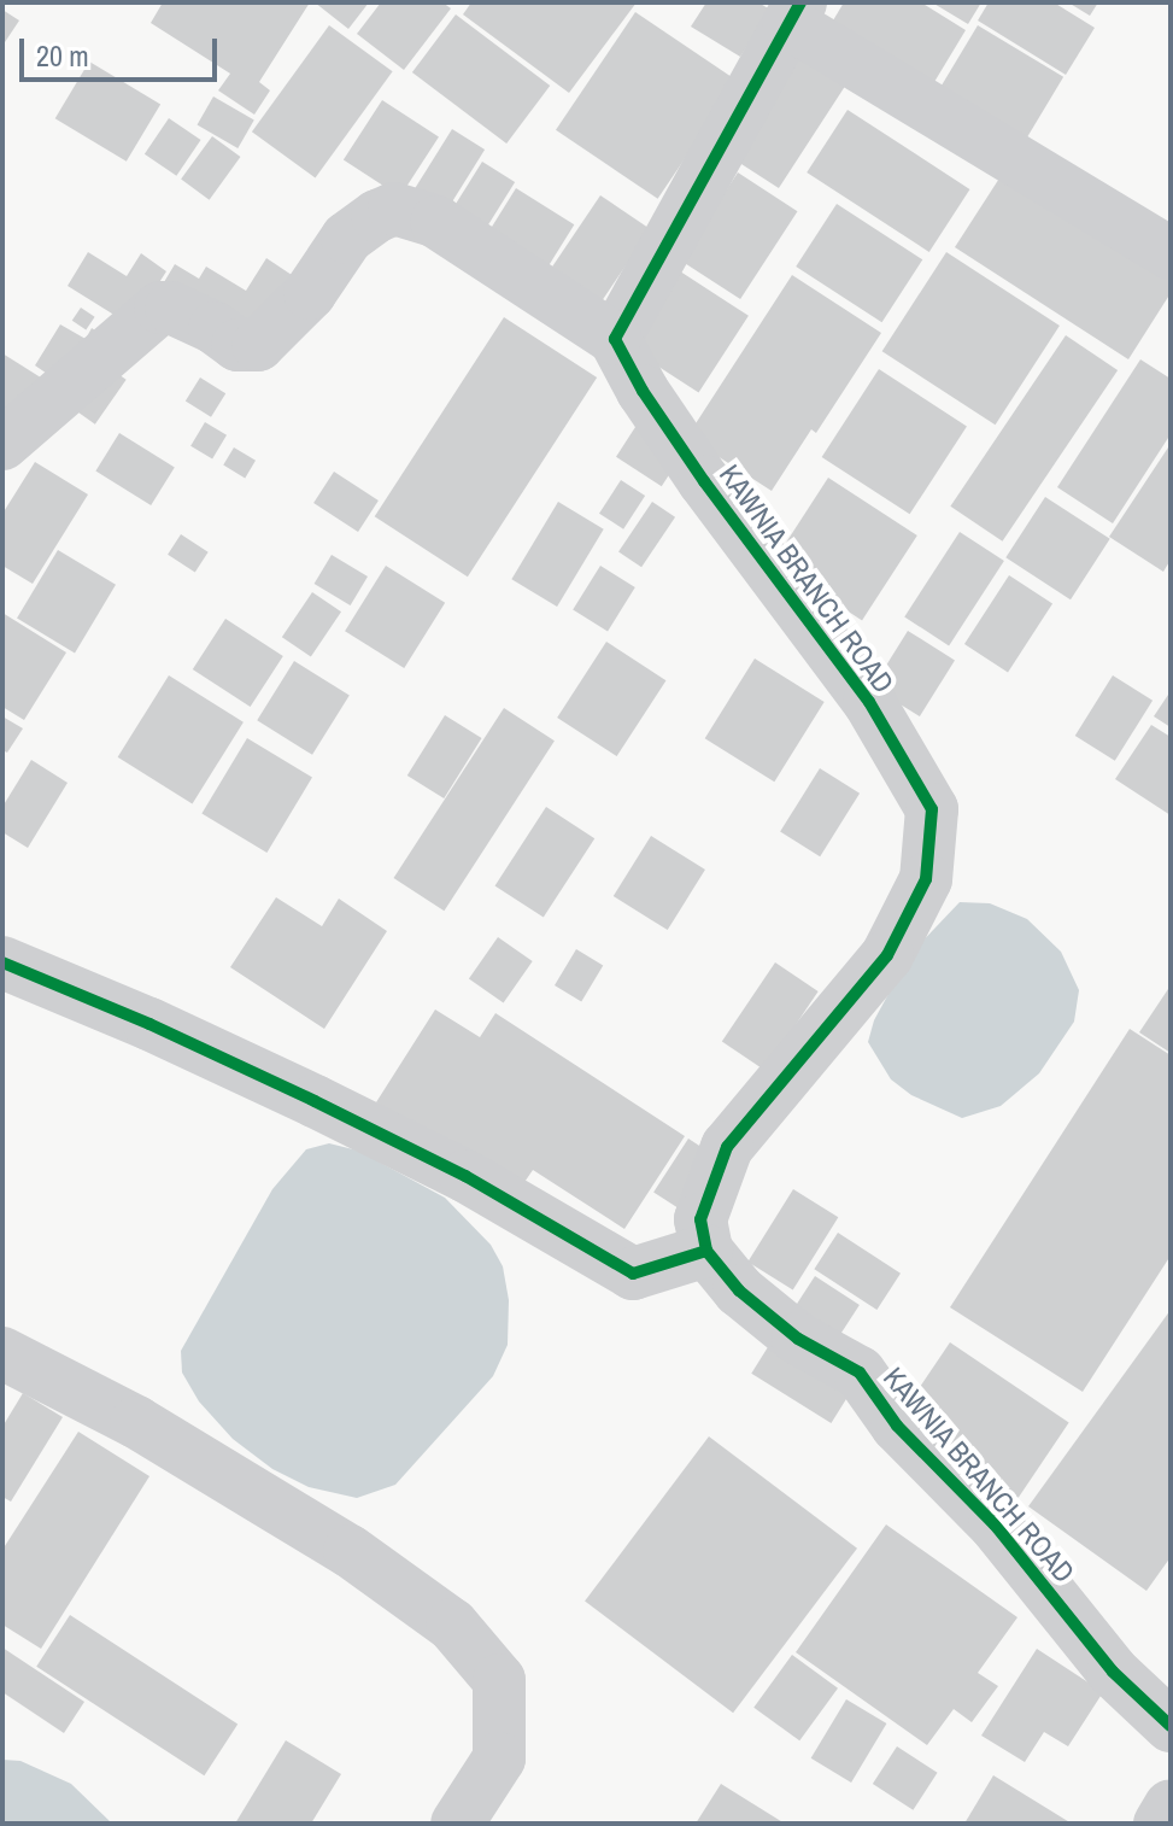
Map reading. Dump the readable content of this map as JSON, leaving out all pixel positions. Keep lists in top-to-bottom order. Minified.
{"streets":{"street":["KAWNIA BRANCH ROAD"]},"scale_bar":"20 m"}
